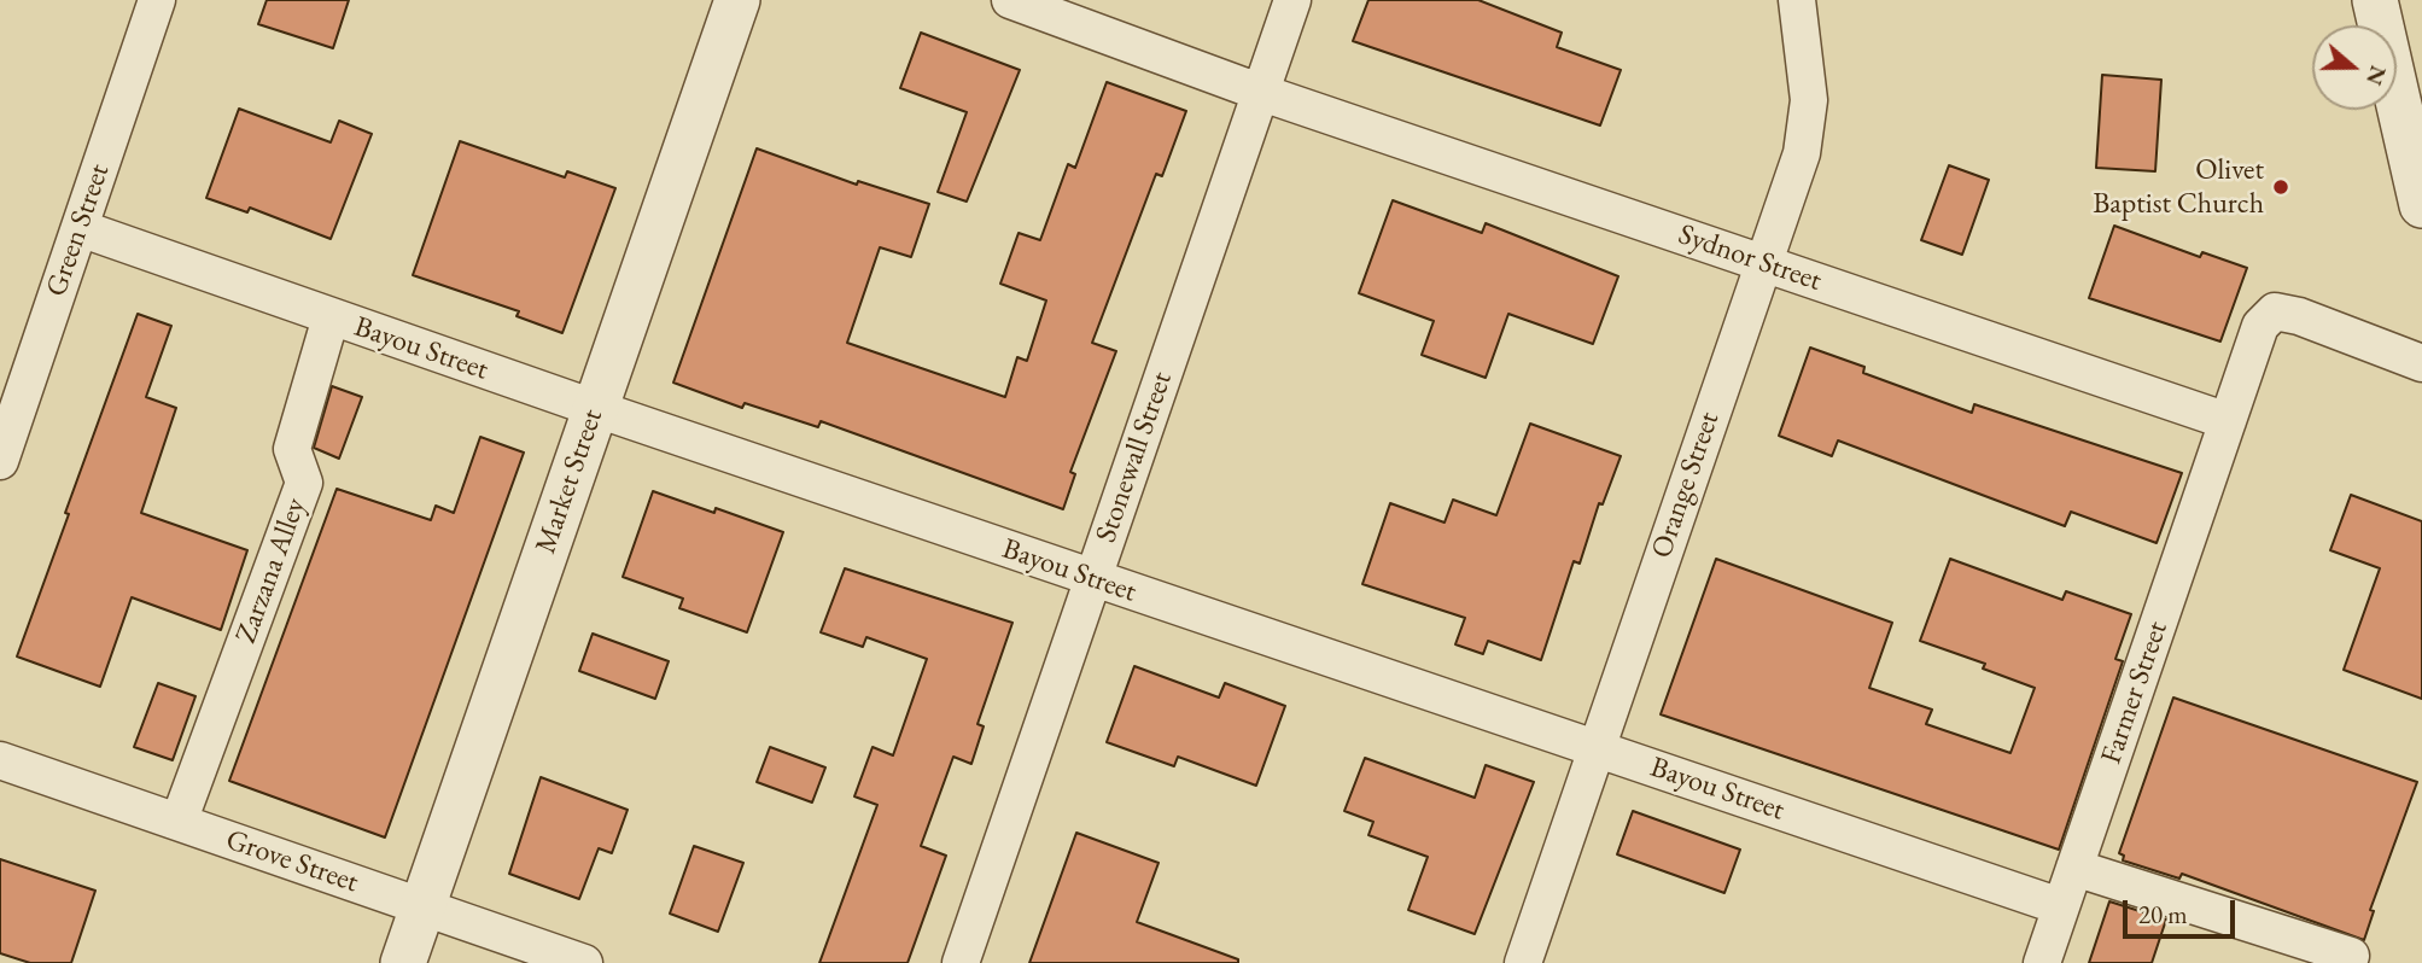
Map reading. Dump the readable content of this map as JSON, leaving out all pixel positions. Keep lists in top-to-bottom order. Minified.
{"streets":{"street":["Green Street","Sydnor Street","Bayou Street","Stonewall Street","Market Street","Orange Street","Zarzana Alley","Farmer Street","Grove Street"]},"crossings":[["Green Street","Bayou Street"],["Sydnor Street","Stonewall Street"],["Sydnor Street","Orange Street"],["Sydnor Street","Farmer Street"],["Bayou Street","Stonewall Street"],["Bayou Street","Market Street"],["Bayou Street","Orange Street"],["Bayou Street","Zarzana Alley"],["Bayou Street","Farmer Street"],["Market Street","Grove Street"],["Zarzana Alley","Grove Street"]],"places":["Olivet Baptist Church"],"scale_bar":"20 m","north":"right"}
